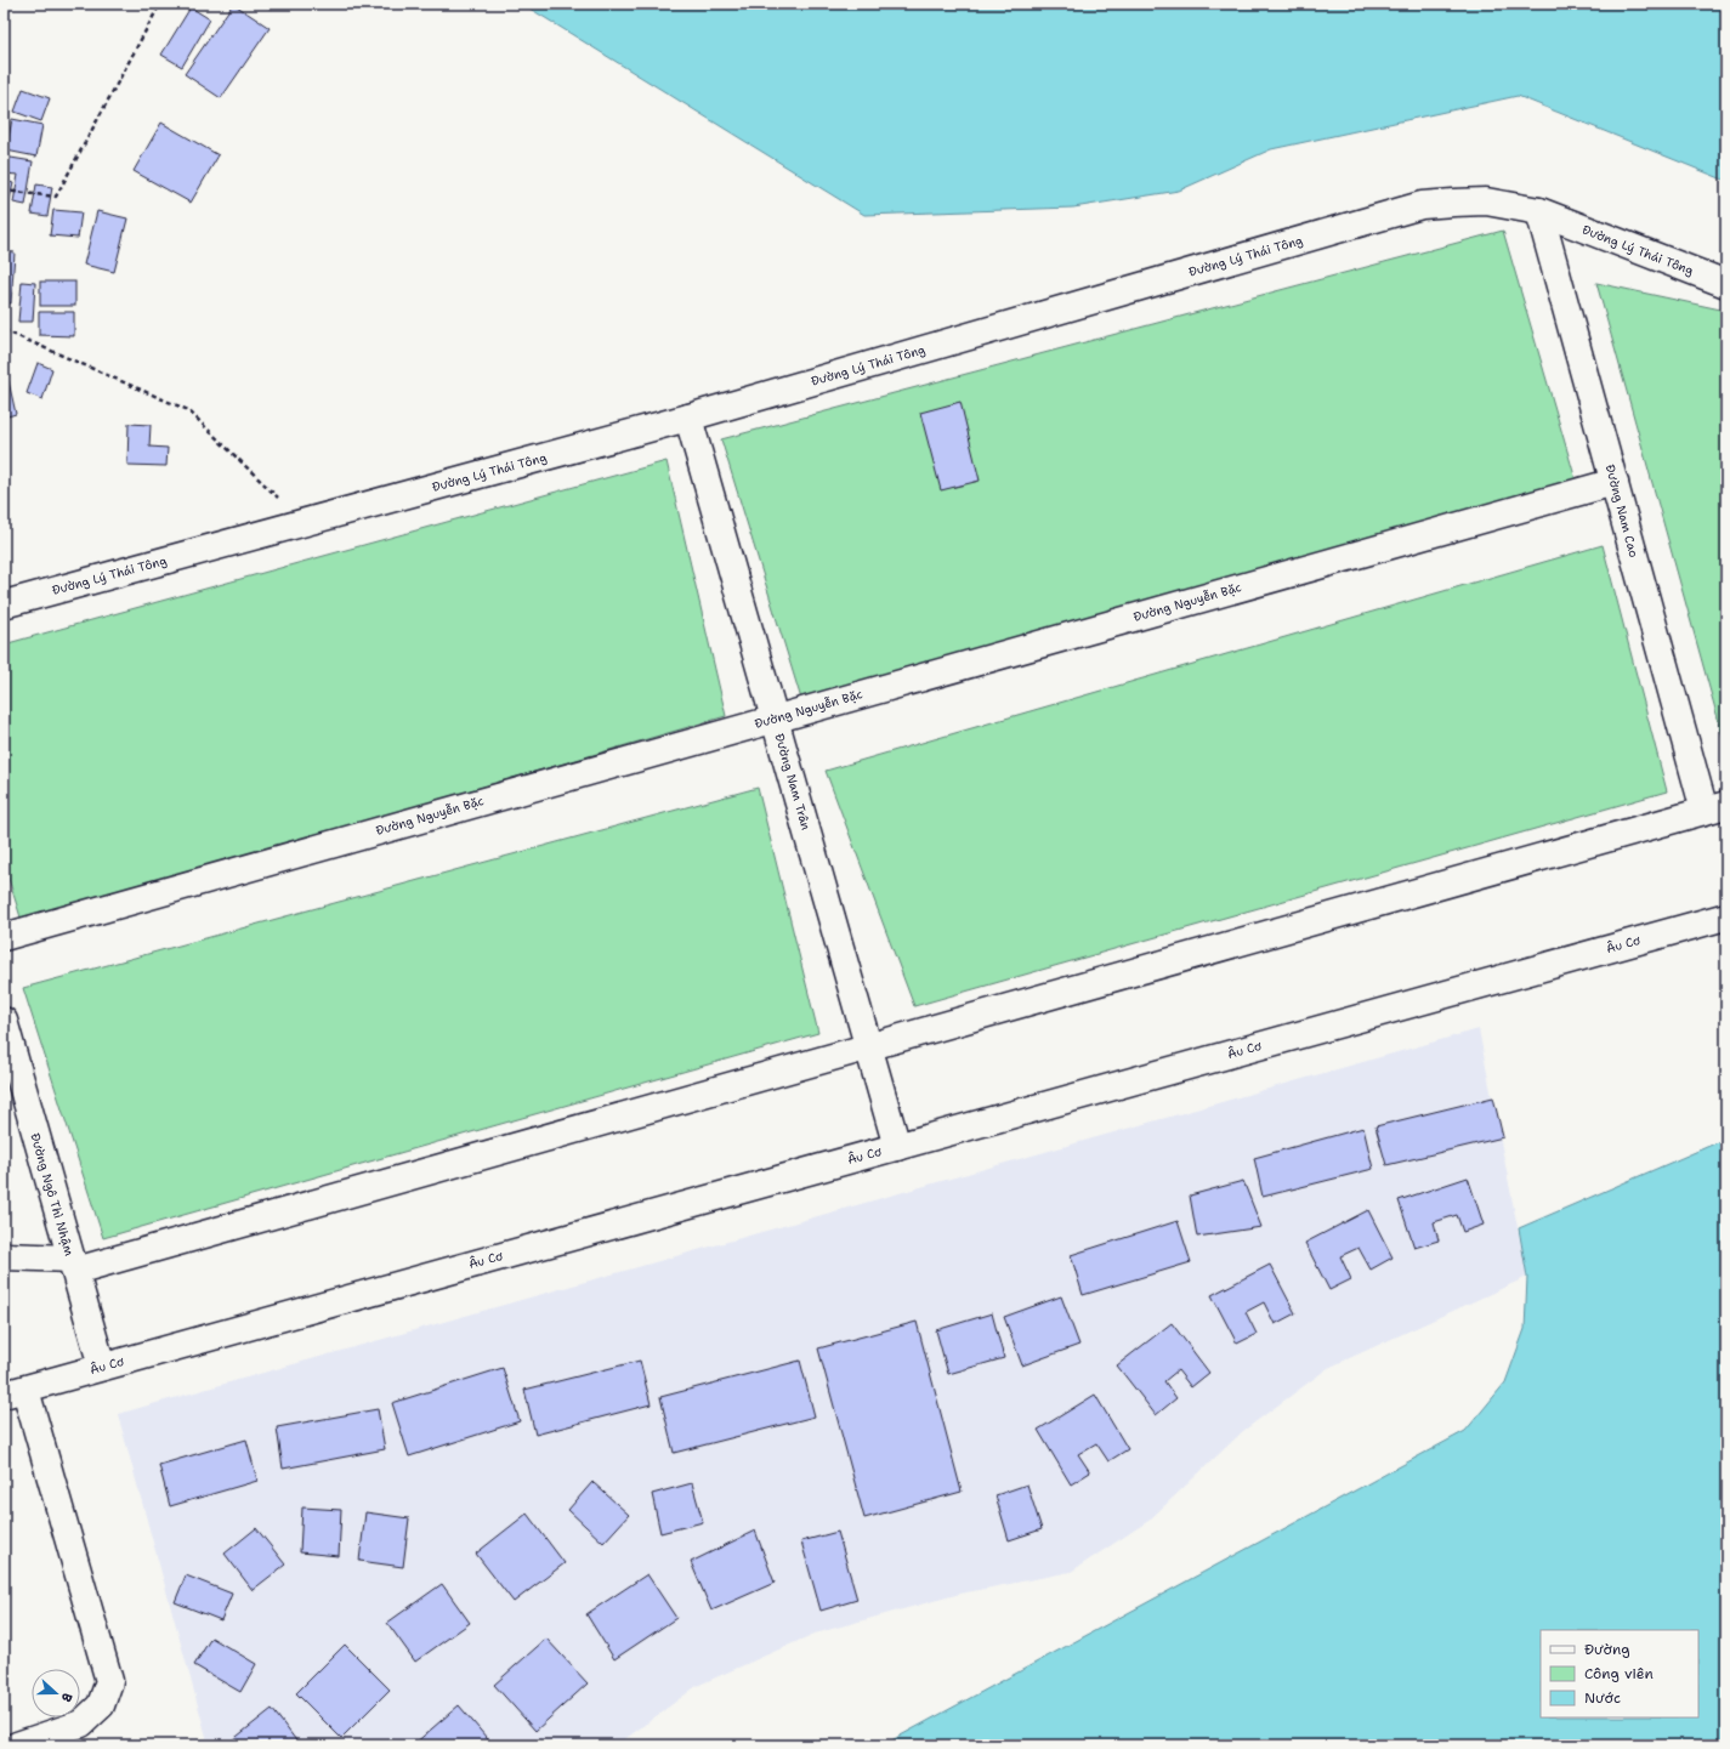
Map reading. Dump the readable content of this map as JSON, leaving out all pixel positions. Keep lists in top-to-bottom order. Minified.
{"streets":{"street":["Đường Lý Thái Tông","Đường Nam Cao","Đường Nguyễn Bặc","Đường Nam Trân","Âu Cơ","Đường Ngô Thì Nhậm"]},"crossings":[["Đường Lý Thái Tông","Đường Nam Cao"],["Đường Lý Thái Tông","Đường Nam Trân"],["Đường Nam Cao","Đường Nguyễn Bặc"],["Đường Nguyễn Bặc","Đường Nam Trân"],["Đường Nam Trân","Âu Cơ"],["Âu Cơ","Đường Ngô Thì Nhậm"]],"legend":["Đường","Công viên","Nước"],"north":"right"}
